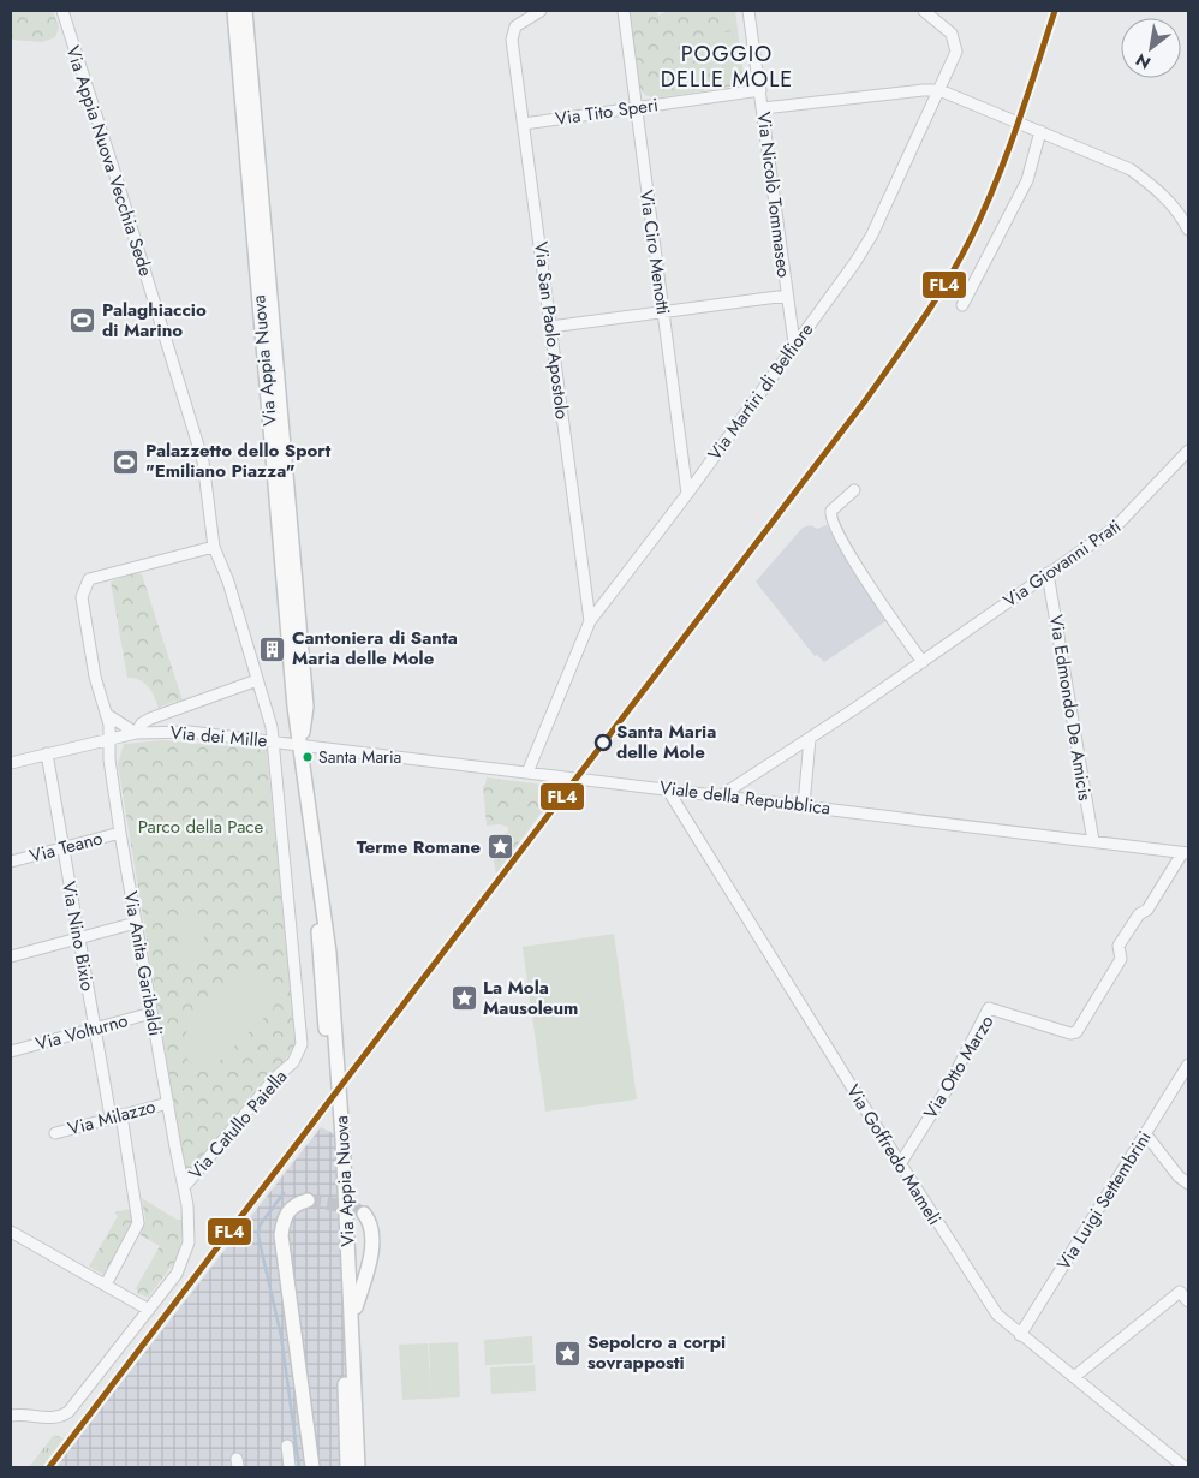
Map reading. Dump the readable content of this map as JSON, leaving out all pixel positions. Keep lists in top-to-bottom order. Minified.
{"streets":{"main road":["Via Appia Nuova"],"street":["Via Tito Speri","Via Appia Nuova Vecchia Sede","Via Nicolò Tommaseo","Via Ciro Menotti","Via San Paolo Apostolo","Via Martiri di Belfiore","Via Giovanni Prati","Via Edmondo De Amicis","Via dei Mille","Viale della Repubblica","Via Teano","Via Nino Bixio","Via Anita Garibaldi","Via Volturno","Via Otto Marzo","Via Milazzo","Via Catullo Paiella","Via Goffredo Mameli","Via Luigi Settembrini"]},"crossings":[["Via Tito Speri","Via Nicolò Tommaseo"],["Via Tito Speri","Via Ciro Menotti"],["Via Tito Speri","Via San Paolo Apostolo"],["Via Appia Nuova Vecchia Sede","Via dei Mille"],["Via Appia Nuova Vecchia Sede","Via Anita Garibaldi"],["Via Appia Nuova Vecchia Sede","Via Catullo Paiella"],["Via Nicolò Tommaseo","Via Martiri di Belfiore"],["Via Ciro Menotti","Via Martiri di Belfiore"],["Via San Paolo Apostolo","Via Martiri di Belfiore"],["Via Appia Nuova","Via dei Mille"],["Via Appia Nuova","Viale della Repubblica"],["Via Martiri di Belfiore","Viale della Repubblica"],["Via Giovanni Prati","Via Edmondo De Amicis"],["Via Giovanni Prati","Viale della Repubblica"],["Via Edmondo De Amicis","Viale della Repubblica"],["Via dei Mille","Viale della Repubblica"],["Via dei Mille","Via Nino Bixio"],["Via dei Mille","Via Anita Garibaldi"],["Via dei Mille","Via Catullo Paiella"],["Viale della Repubblica","Via Otto Marzo"],["Viale della Repubblica","Via Goffredo Mameli"],["Via Teano","Via Nino Bixio"],["Via Teano","Via Anita Garibaldi"],["Via Nino Bixio","Via Volturno"],["Via Nino Bixio","Via Milazzo"],["Via Anita Garibaldi","Via Volturno"],["Via Anita Garibaldi","Via Milazzo"],["Via Anita Garibaldi","Via Catullo Paiella"],["Via Otto Marzo","Via Goffredo Mameli"],["Via Goffredo Mameli","Via Luigi Settembrini"]],"districts":["POGGIO DELLE MOLE"],"parks":["Parco della Pace"],"places":{"sports":["Palaghiaccio di Marino","Palazzetto dello Sport \"Emiliano Piazza\""],"building":["Cantoniera di Santa Maria delle Mole"],"other":["Santa Maria delle Mole","Santa Maria"],"place":["Terme Romane","La Mola Mausoleum","Sepolcro a corpi sovrapposti"]},"lines":["transit line FL4"],"north":"bottom left"}
